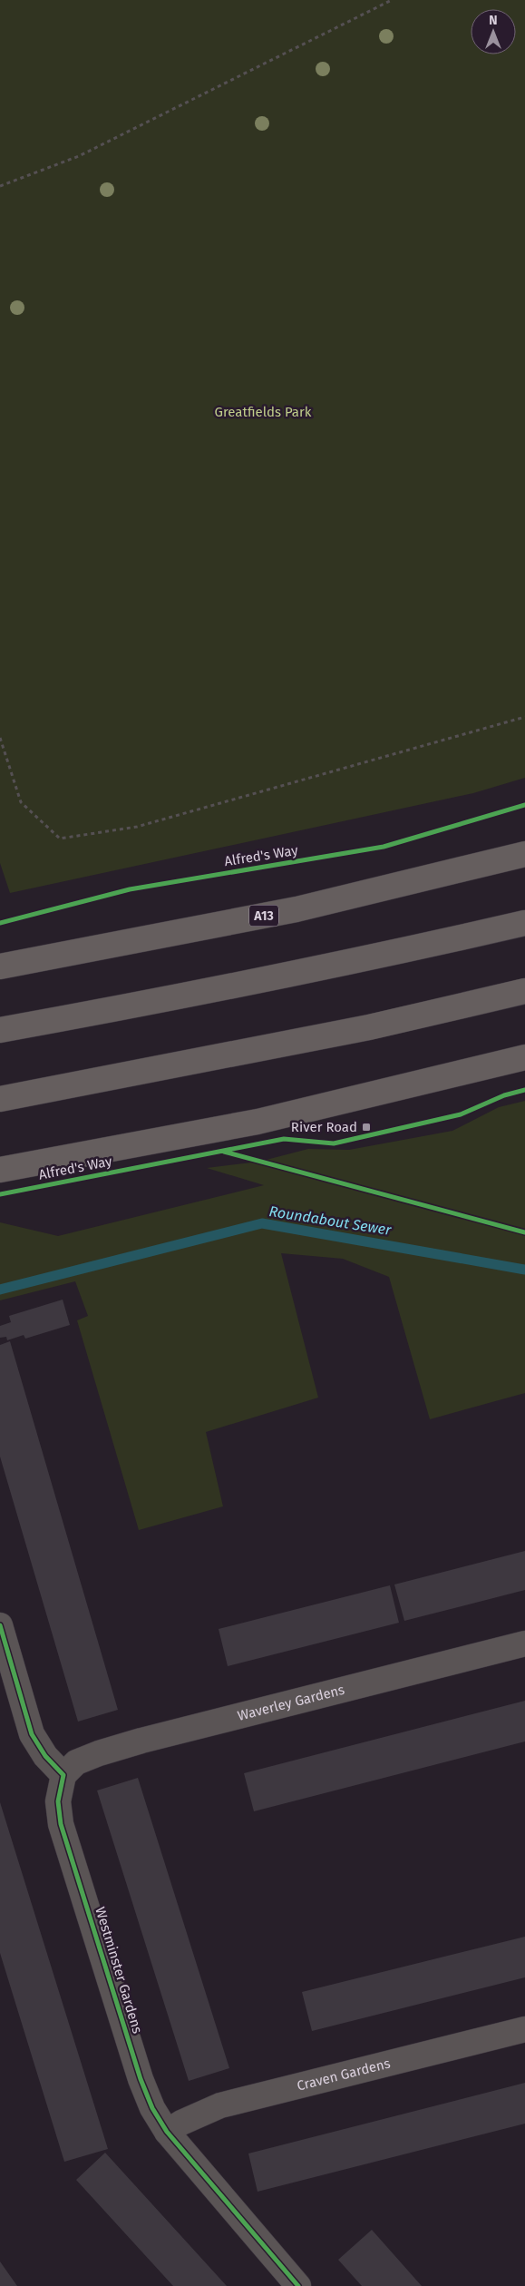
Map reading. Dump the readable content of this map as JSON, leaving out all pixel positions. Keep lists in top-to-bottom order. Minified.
{"streets":{"highway":["A13"],"street":["Waverley Gardens","Westminster Gardens","Craven Gardens"],"cycle path":["Alfred's Way"]},"crossings":[["Waverley Gardens","Westminster Gardens"],["Westminster Gardens","Craven Gardens"]],"water":["Roundabout Sewer"],"parks":["Greatfields Park"],"places":{"transit":["River Road"]},"north":"top"}
